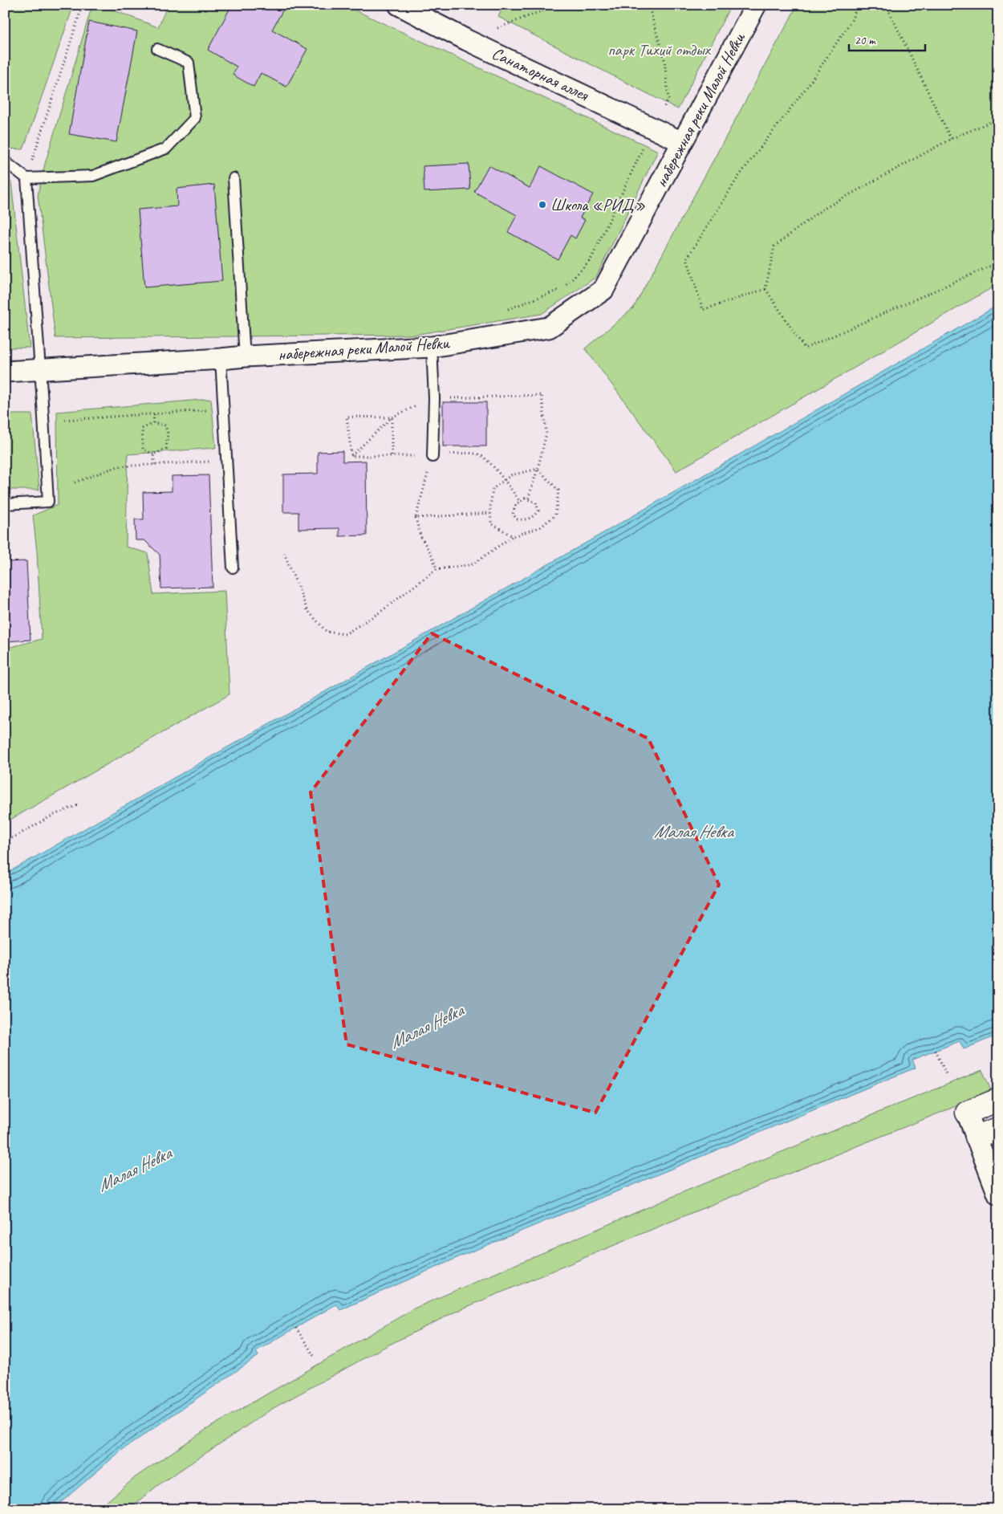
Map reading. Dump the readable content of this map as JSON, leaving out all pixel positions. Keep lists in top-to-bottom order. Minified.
{"streets":{"street":["Санаторная аллея","набережная реки Малой Невки"]},"crossings":[["Санаторная аллея","набережная реки Малой Невки"]],"water":["Малая Невка"],"parks":["парк Тихий отдых"],"places":["Школа «РИД»"],"scale_bar":"20 m"}
